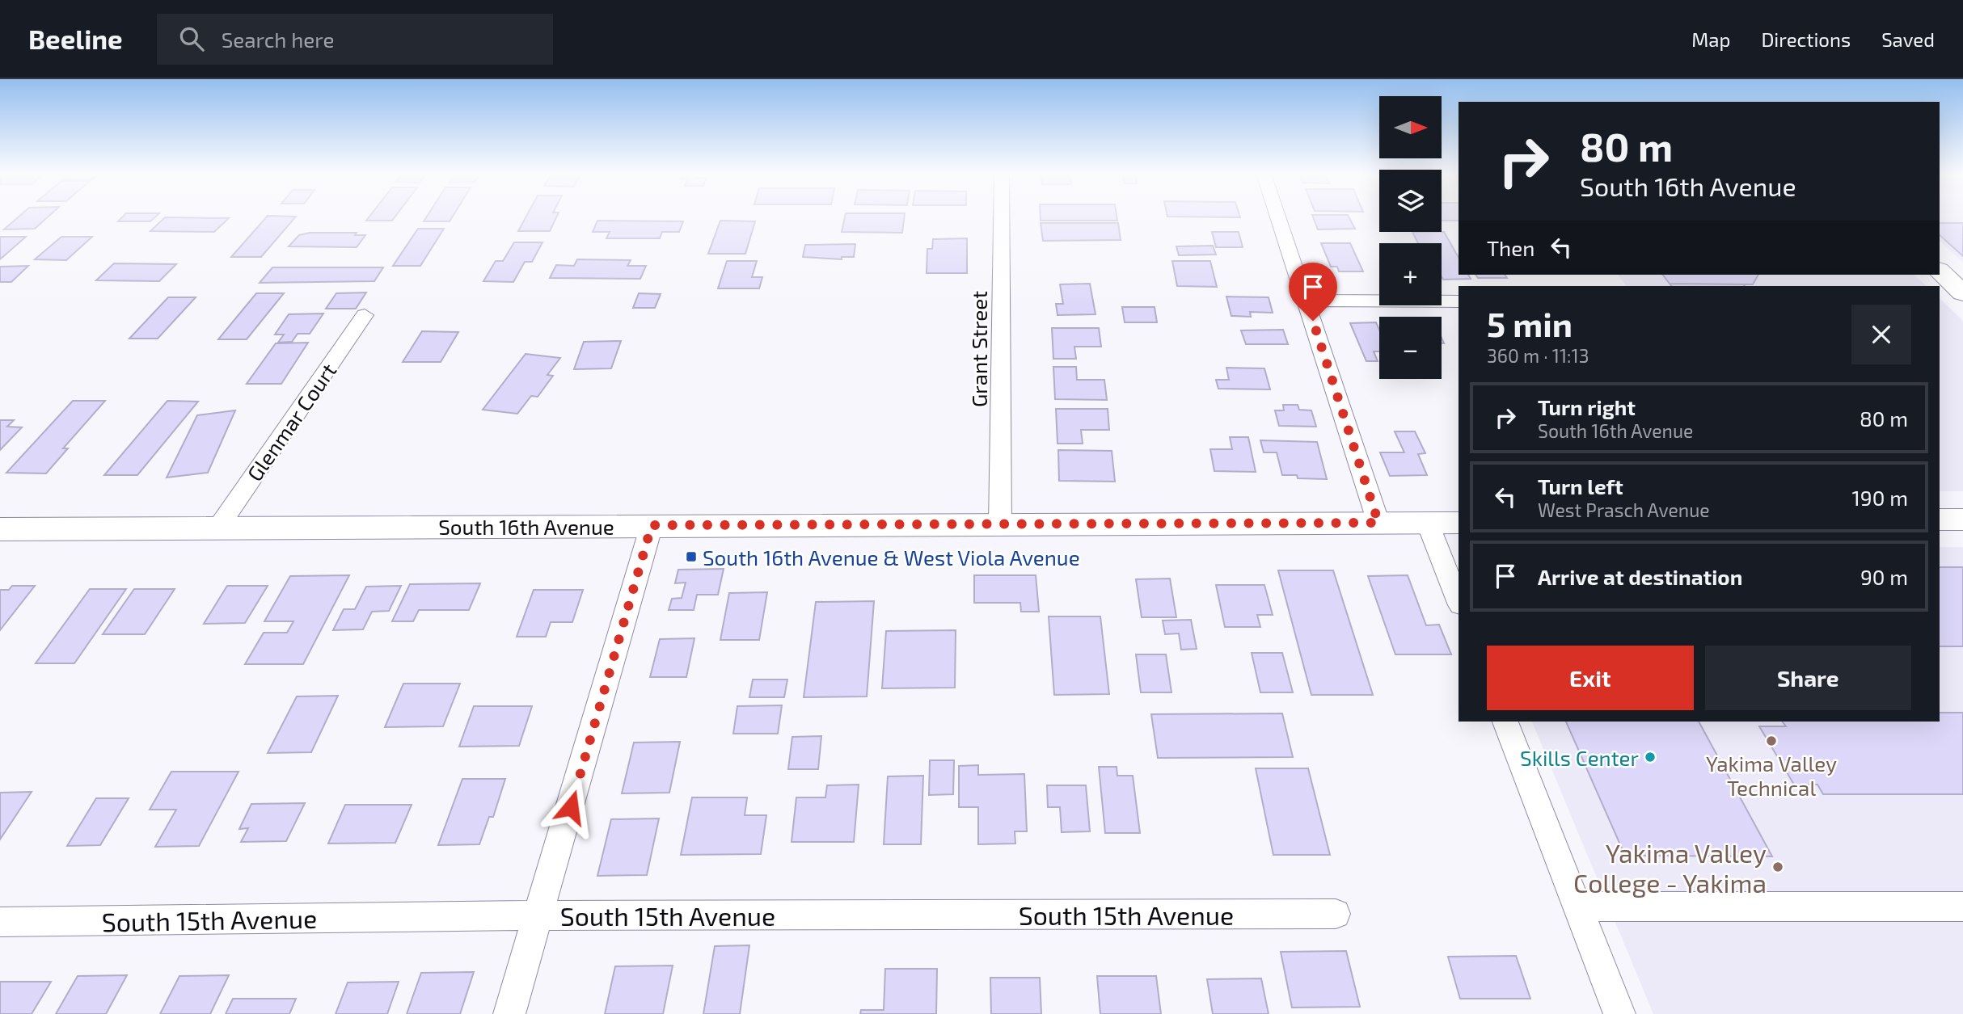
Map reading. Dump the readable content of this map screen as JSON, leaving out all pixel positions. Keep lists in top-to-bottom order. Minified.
{"streets":{"main road":["South 16th Avenue"],"street":["Grant Street","Glenmar Court","South 15th Avenue"]},"crossings":[["Grant Street","South 16th Avenue"],["Glenmar Court","South 16th Avenue"]],"places":{"transit":["South 16th Avenue & West Viola Avenue"],"other":["Yakima Valley Technical","Skills Center","Yakima Valley College - Yakima"]},"north":"right","page":{"header":"Beeline","search":"Search here","nav":["Map","Directions","Saved"],"map_buttons":["+","−"],"turn":["80 m","South 16th Avenue"],"then":"Then","heading":["5 min","360 m · 11:13"],"list":[{"name":"Turn right","note":"South 16th Avenue","value":"80 m"},{"name":"Turn left","note":"West Prasch Avenue","value":"190 m"},{"name":"Arrive at destination","value":"90 m"}],"buttons":["Exit","Share"]}}
